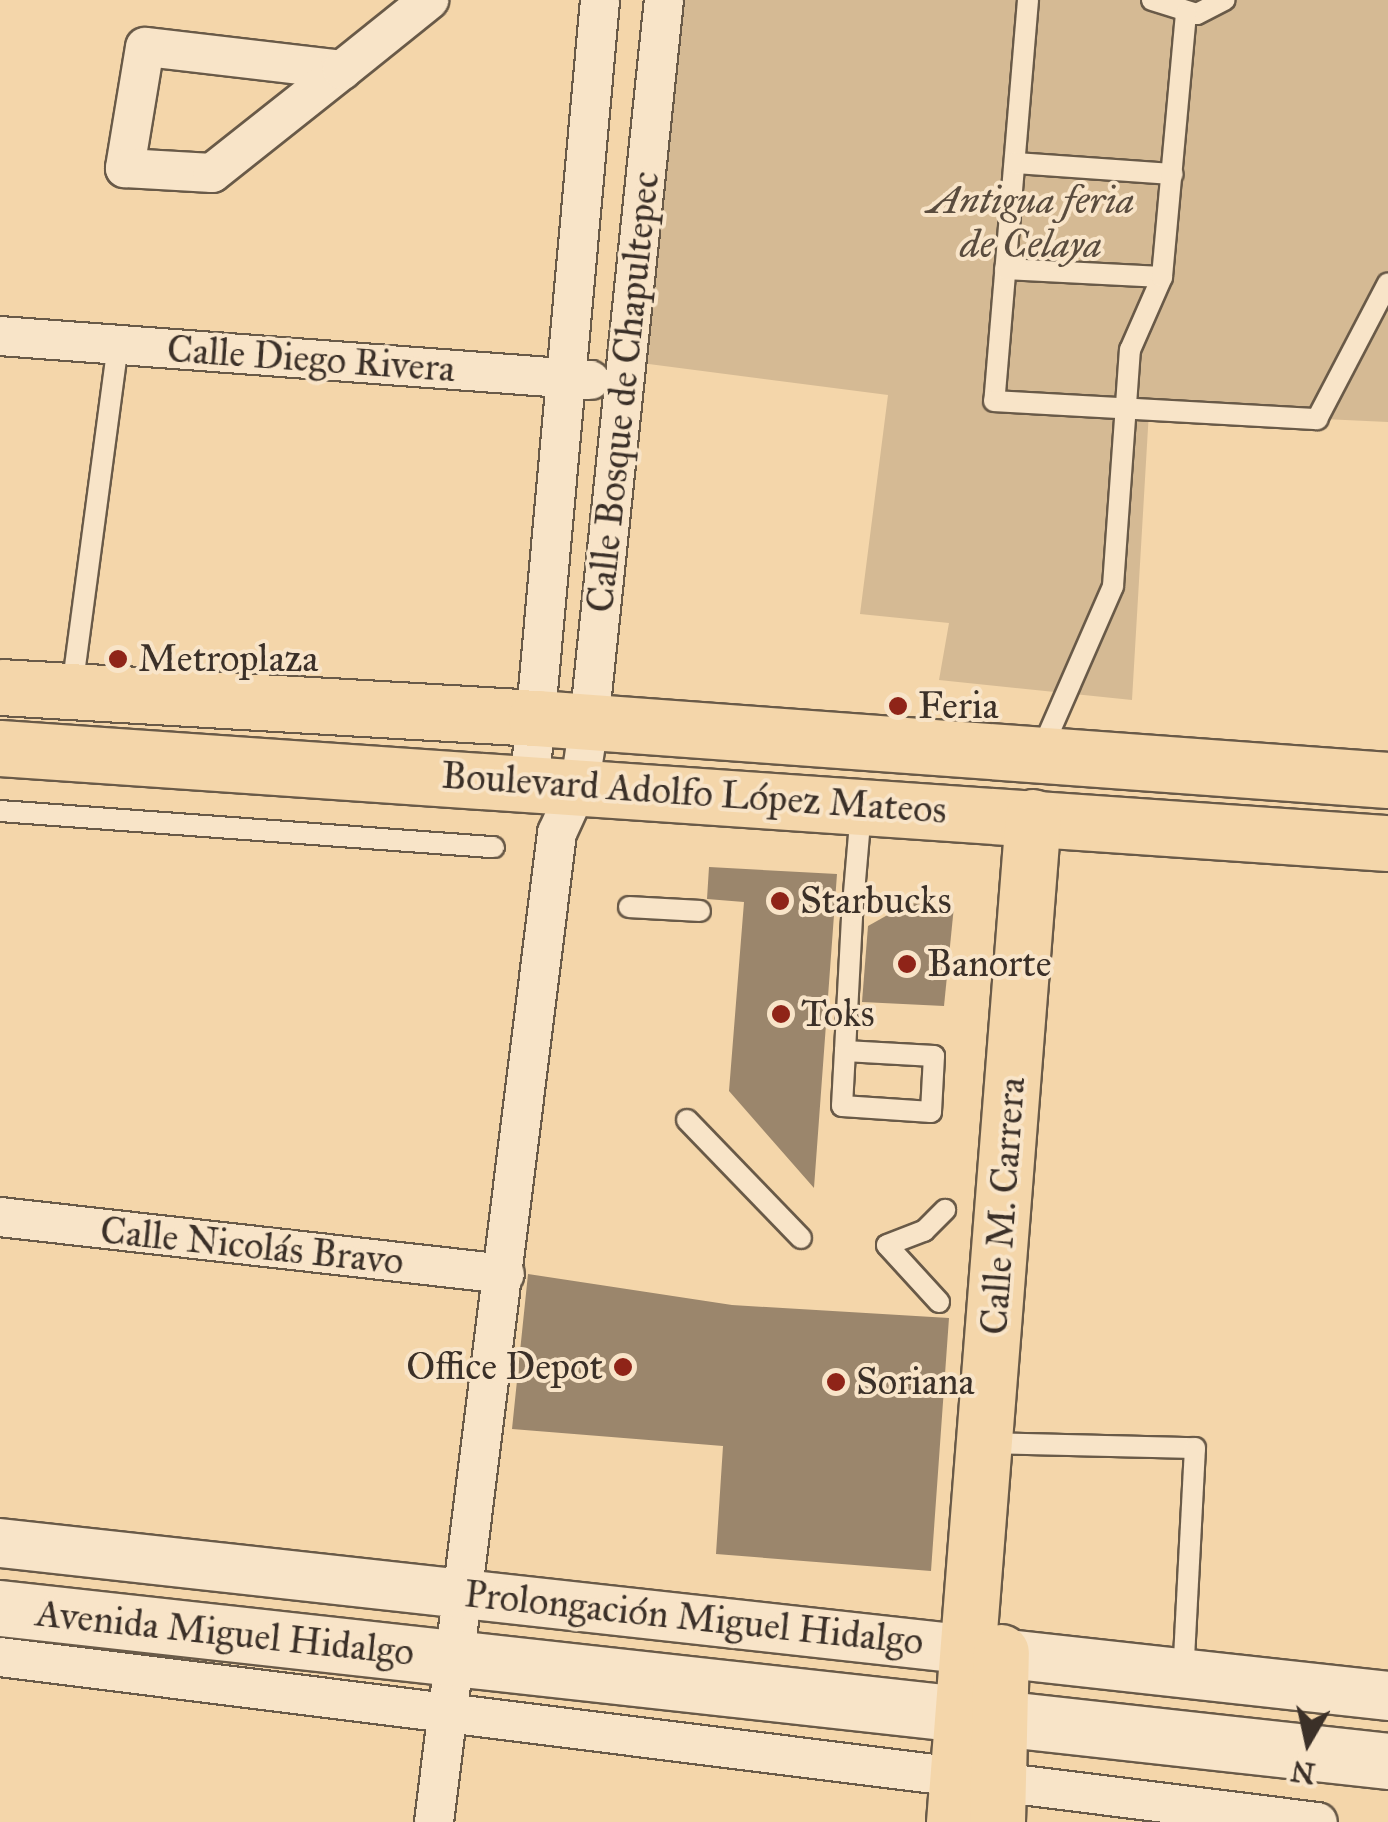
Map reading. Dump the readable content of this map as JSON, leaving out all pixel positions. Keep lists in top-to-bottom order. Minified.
{"streets":{"main road":["Boulevard Adolfo López Mateos","Calle M. Carrera","Prolongación Miguel Hidalgo","Avenida Miguel Hidalgo"],"street":["Calle Diego Rivera","Calle Bosque de Chapultepec","Calle Nicolás Bravo"]},"crossings":[["Calle Diego Rivera","Calle Bosque de Chapultepec"],["Calle Bosque de Chapultepec","Boulevard Adolfo López Mateos"],["Boulevard Adolfo López Mateos","Calle M. Carrera"],["Calle M. Carrera","Prolongación Miguel Hidalgo"],["Prolongación Miguel Hidalgo","Avenida Miguel Hidalgo"]],"parks":["Antigua feria de Celaya"],"places":["Metroplaza","Feria","Starbucks","Banorte","Toks","Office Depot","Soriana"],"north":"bottom"}
